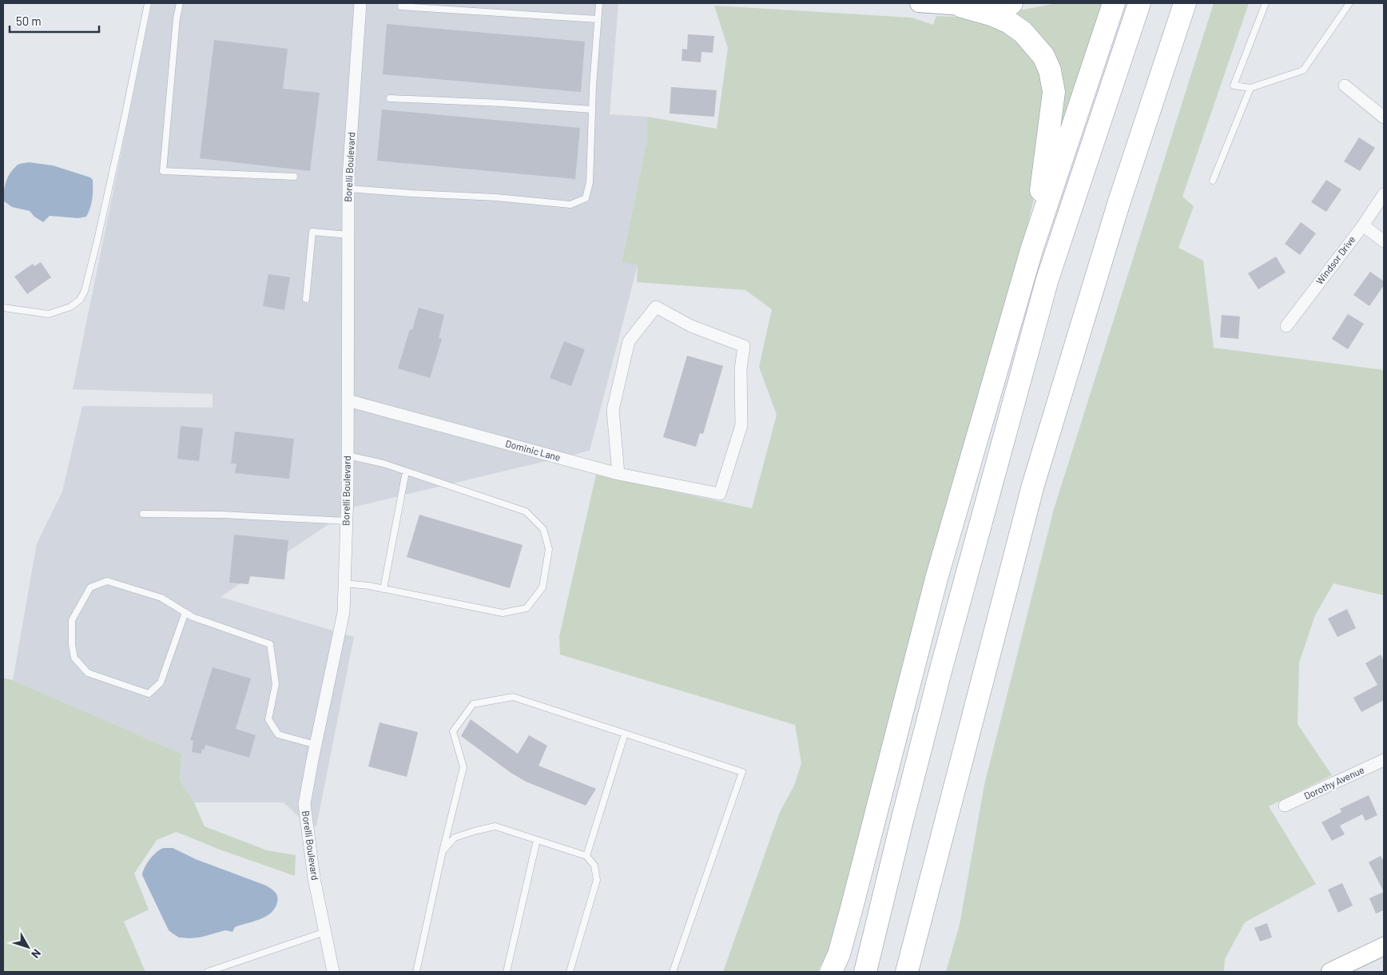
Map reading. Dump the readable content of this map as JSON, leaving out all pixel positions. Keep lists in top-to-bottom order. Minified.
{"streets":{"street":["Borelli Boulevard","Windsor Drive","Dominic Lane","Dorothy Avenue"]},"crossings":[["Borelli Boulevard","Dominic Lane"]],"scale_bar":"50 m","north":"bottom right"}
